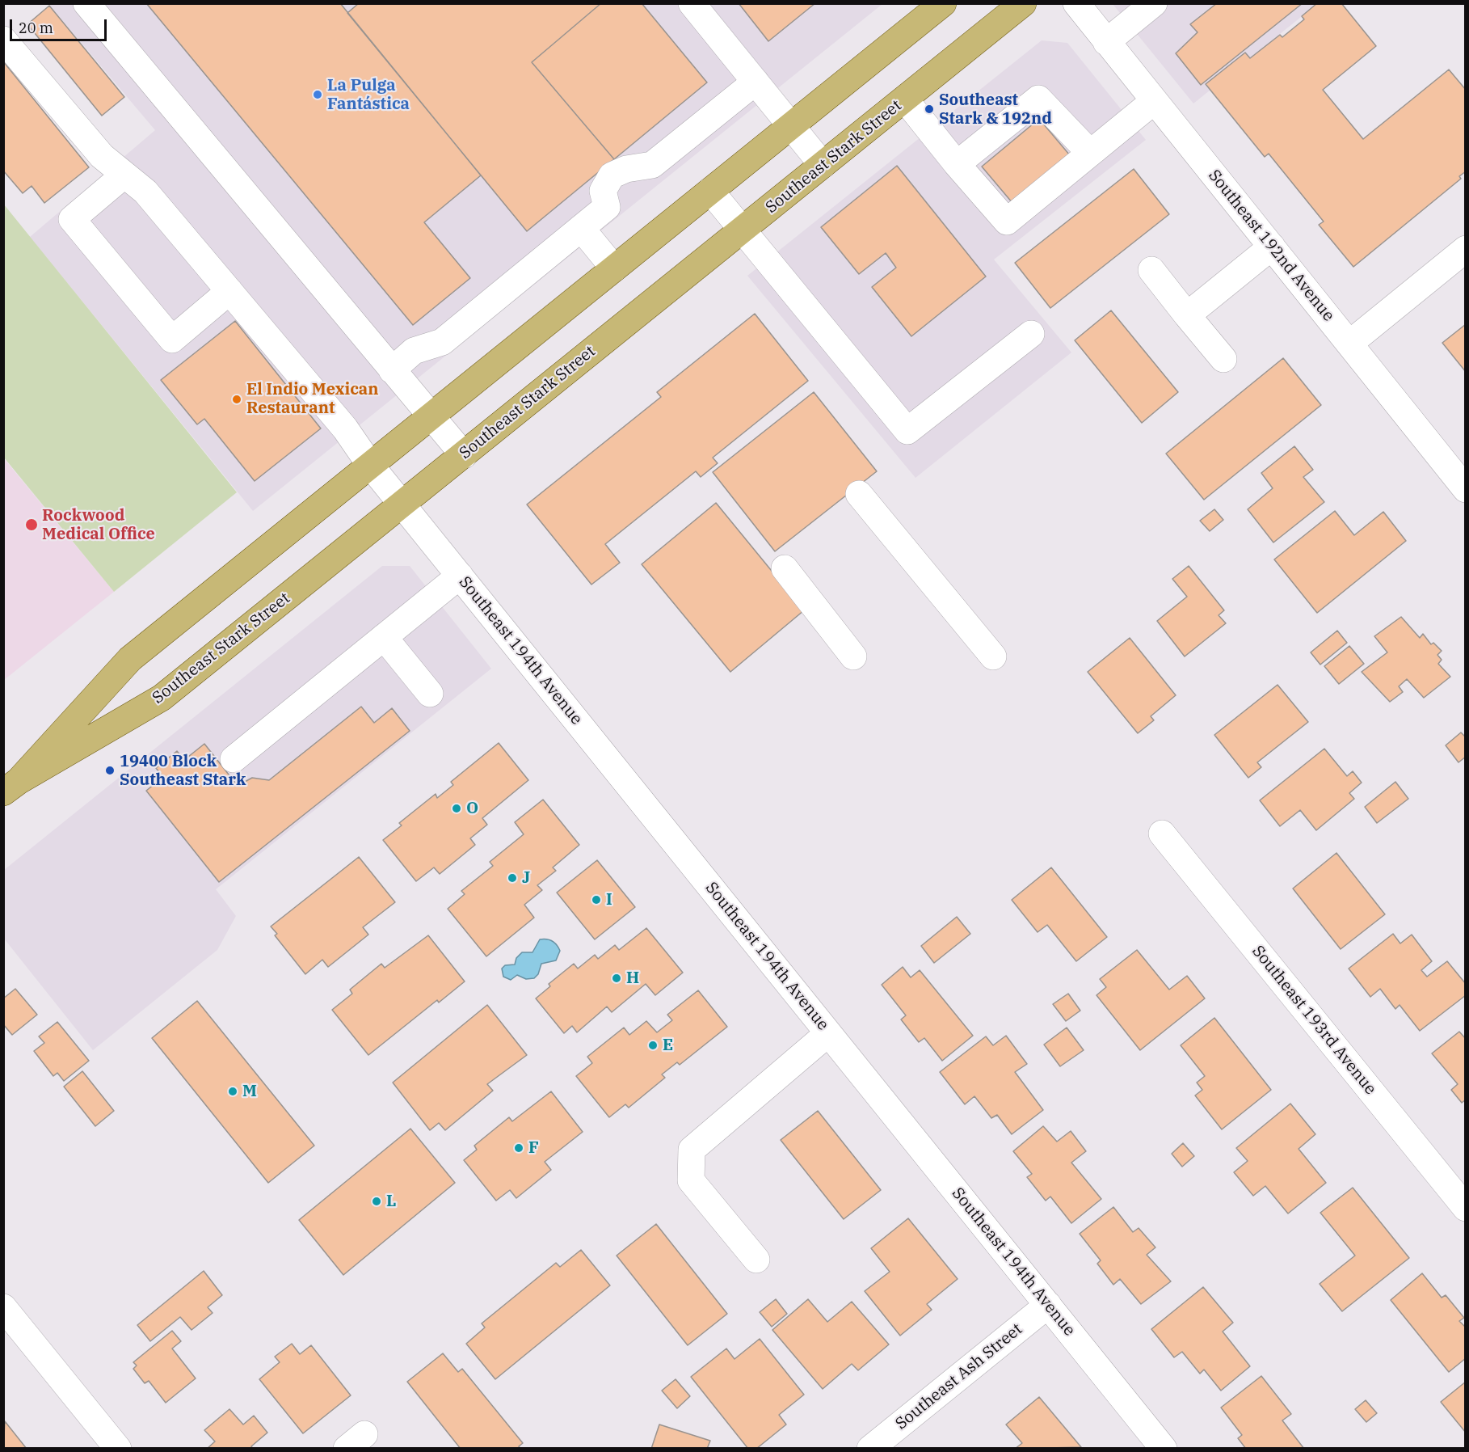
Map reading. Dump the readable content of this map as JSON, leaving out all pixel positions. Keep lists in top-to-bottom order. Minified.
{"streets":{"main road":["Southeast Stark Street"],"street":["Southeast 192nd Avenue","Southeast 194th Avenue","Southeast 193rd Avenue","Southeast Ash Street"]},"crossings":[["Southeast Stark Street","Southeast 194th Avenue"],["Southeast 194th Avenue","Southeast Ash Street"]],"places":["La Pulga Fantástica","Southeast Stark & 192nd","El Indio Mexican Restaurant","Rockwood Medical Office","19400 Block Southeast Stark","O","J","I","H","E","M","F","L"],"scale_bar":"20 m"}
